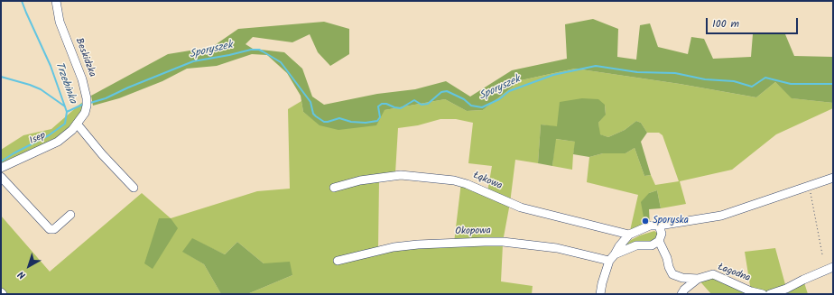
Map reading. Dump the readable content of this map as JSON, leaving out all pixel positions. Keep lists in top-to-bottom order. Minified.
{"streets":{"street":["Beskidzka","Isep","Łąkowa","Okopowa","Łagodna"]},"crossings":[["Beskidzka","Isep"]],"water":["Sporyszek","Trzebinka"],"places":["Sporyska"],"scale_bar":"100 m","north":"bottom left"}
